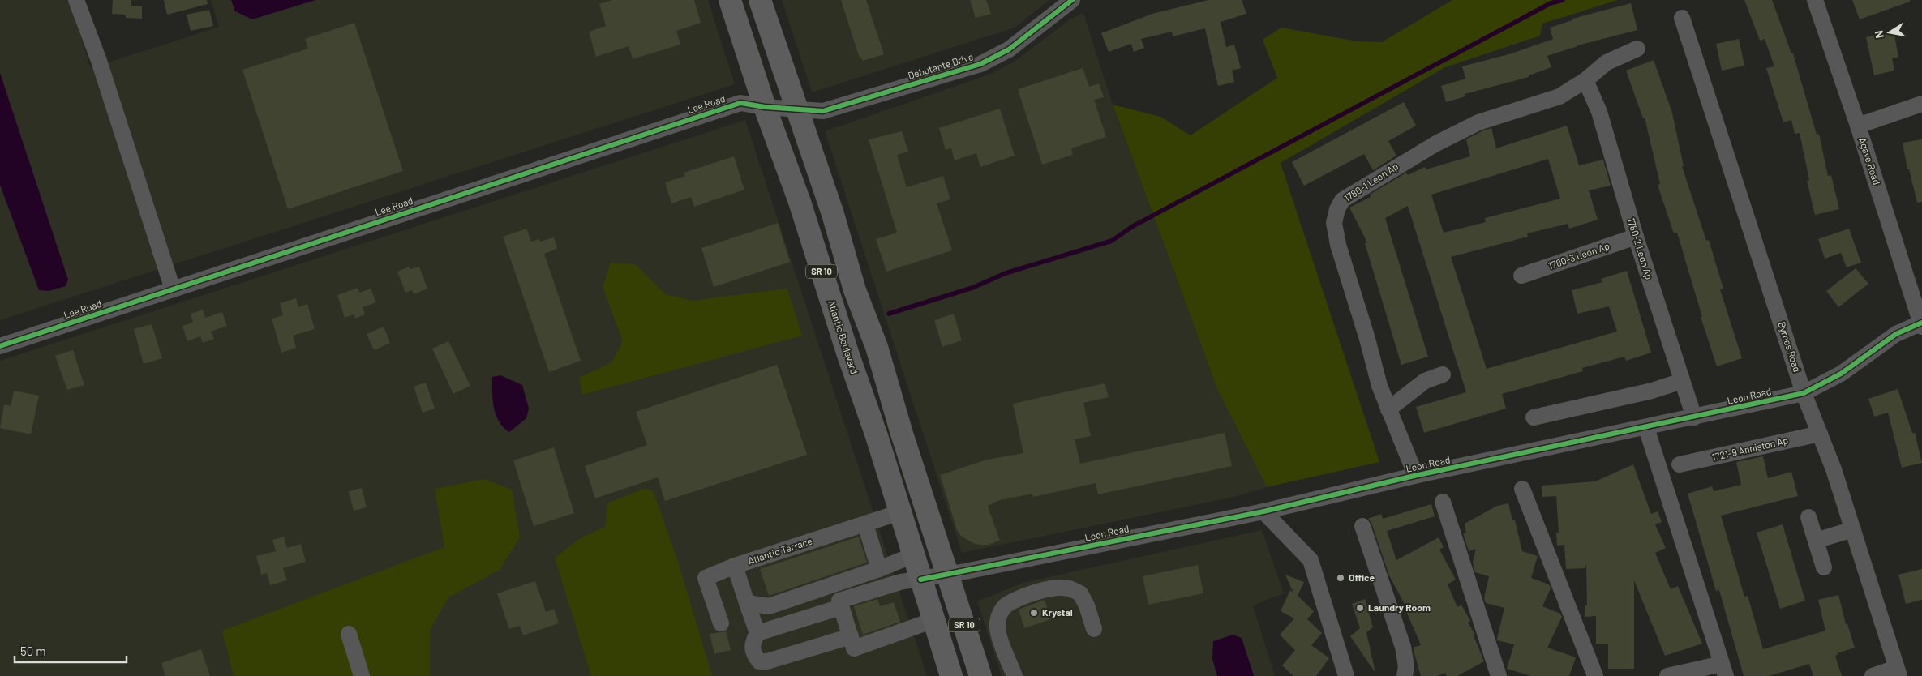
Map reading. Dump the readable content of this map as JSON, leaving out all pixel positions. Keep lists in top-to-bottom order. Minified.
{"streets":{"highway":["SR 10","Atlantic Boulevard"],"street":["Debutante Drive","Lee Road","Agave Road","1780-1 Leon Ap","1780-2 Leon Ap","1780-3 Leon Ap","Byrnes Road","Leon Road","1721-9 Anniston Ap","Atlantic Terrace"]},"crossings":[["Debutante Drive","Lee Road"],["Debutante Drive","SR 10"],["Lee Road","SR 10"],["Lee Road","Atlantic Boulevard"],["Agave Road","Leon Road"],["1780-1 Leon Ap","1780-2 Leon Ap"],["1780-1 Leon Ap","Leon Road"],["1780-2 Leon Ap","1780-3 Leon Ap"],["1780-2 Leon Ap","Leon Road"],["SR 10","Leon Road"],["Atlantic Boulevard","Leon Road"],["Atlantic Boulevard","Atlantic Terrace"],["Byrnes Road","Leon Road"],["Byrnes Road","1721-9 Anniston Ap"]],"places":["Office","Laundry Room","Krystal"],"scale_bar":"50 m","north":"left"}
